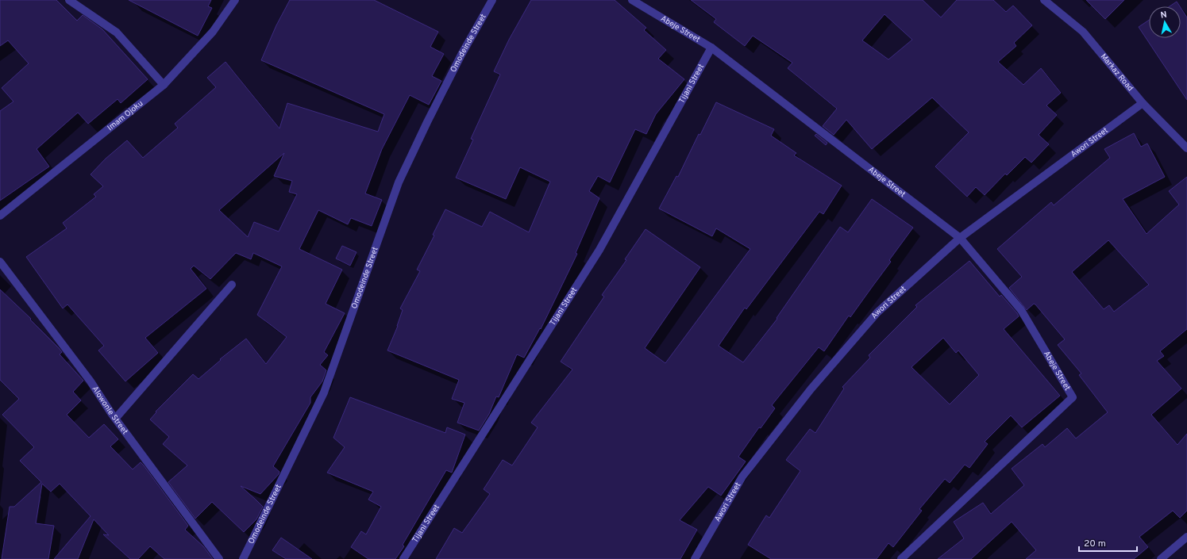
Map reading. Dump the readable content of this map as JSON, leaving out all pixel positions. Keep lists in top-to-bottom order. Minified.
{"streets":{"street":["Abeje Street","Omodeinde Street","Markaz Road","Tijani Street","Imam Ojoku","Awori Street","Alowonle Street"]},"crossings":[["Abeje Street","Tijani Street"],["Abeje Street","Awori Street"],["Markaz Road","Awori Street"]],"scale_bar":"20 m","north":"top"}
